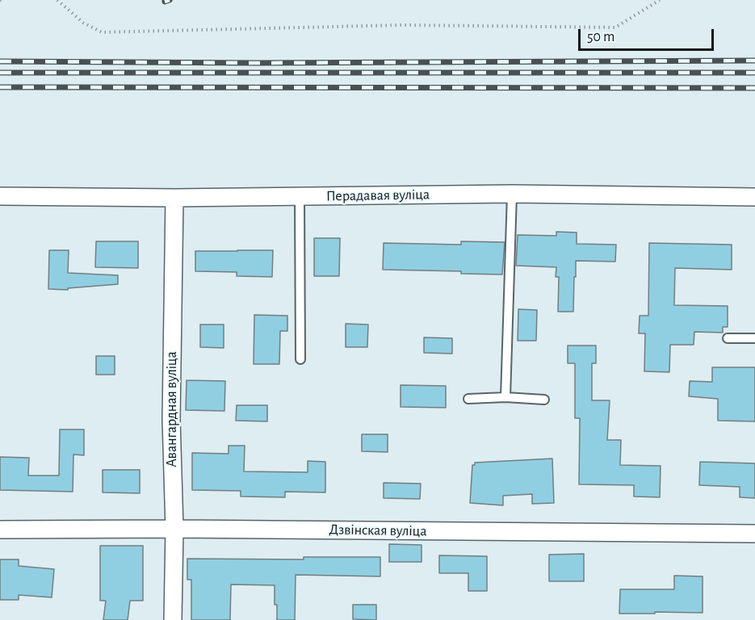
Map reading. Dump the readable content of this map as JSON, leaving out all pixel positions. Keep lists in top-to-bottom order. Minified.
{"streets":{"street":["Перадавая вуліца","Авангардная вуліца","Дзвінская вуліца"]},"crossings":[["Перадавая вуліца","Авангардная вуліца"],["Авангардная вуліца","Дзвінская вуліца"]],"scale_bar":"50 m"}
